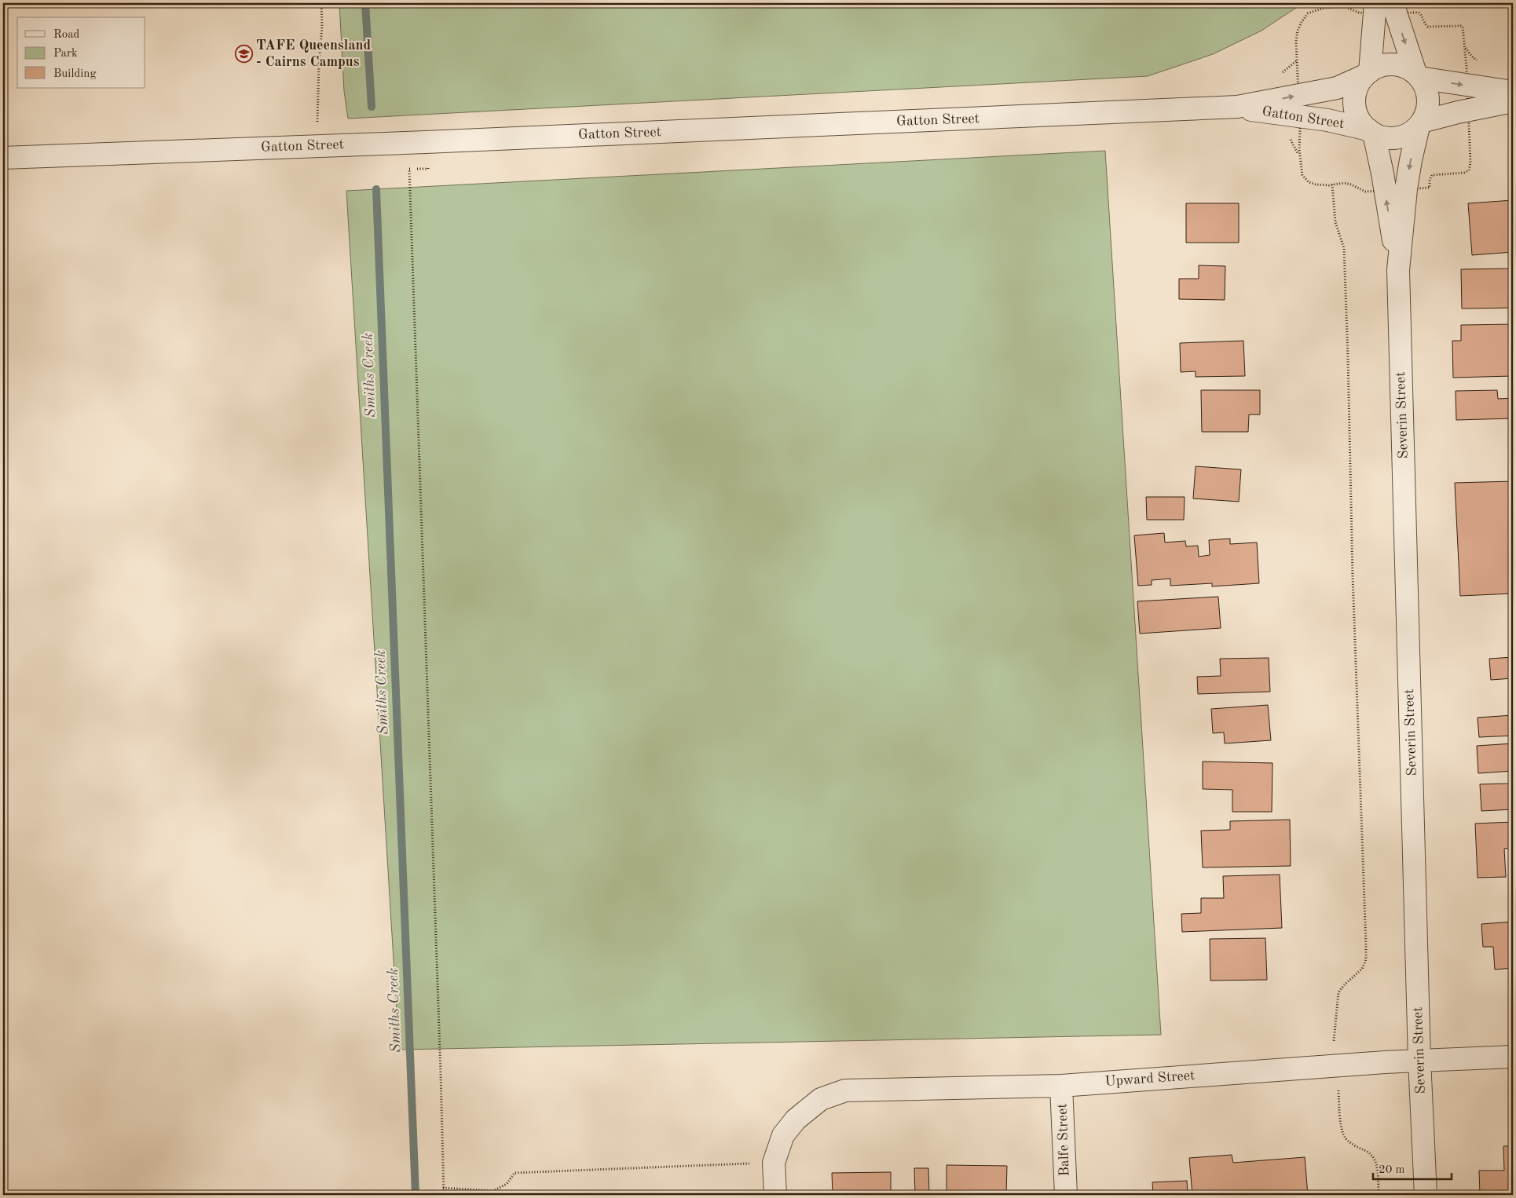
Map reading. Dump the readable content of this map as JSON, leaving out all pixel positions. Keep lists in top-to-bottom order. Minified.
{"streets":{"street":["Gatton Street","Severin Street","Upward Street","Balfe Street"]},"crossings":[["Gatton Street","Severin Street"],["Severin Street","Upward Street"],["Upward Street","Balfe Street"]],"water":["Smiths Creek"],"places":{"school or university":["TAFE Queensland - Cairns Campus"]},"legend":["Road","Park","Building"],"scale_bar":"20 m"}
